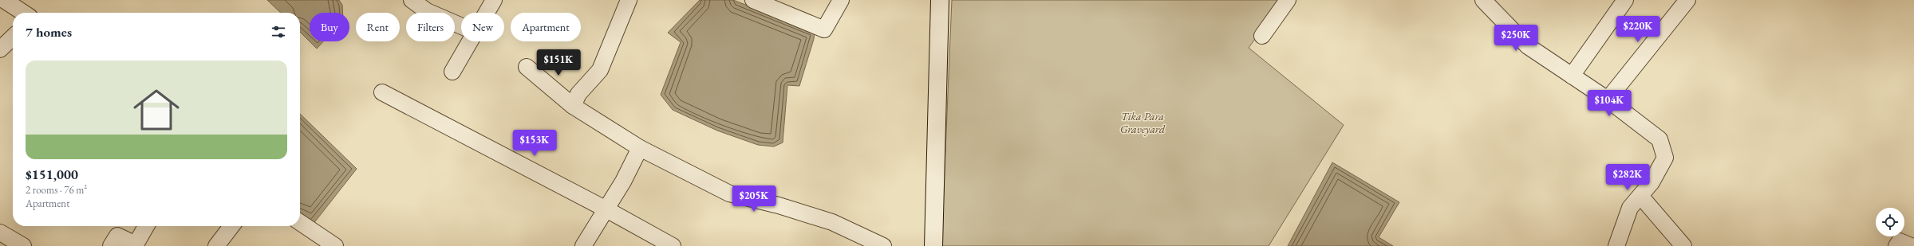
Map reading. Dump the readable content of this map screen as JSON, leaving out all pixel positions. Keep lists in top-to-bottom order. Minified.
{"parks":["Tika Para Graveyard"],"page":{"chip":["Buy","Rent","Filters","New","Apartment"],"heading":"7 homes","price":["$220K","$250K","$151K","$104K","$153K","$282K","$205K"],"list":[{"name":"$151,000","note":"2 rooms · 76 m² · Apartment"}]}}
